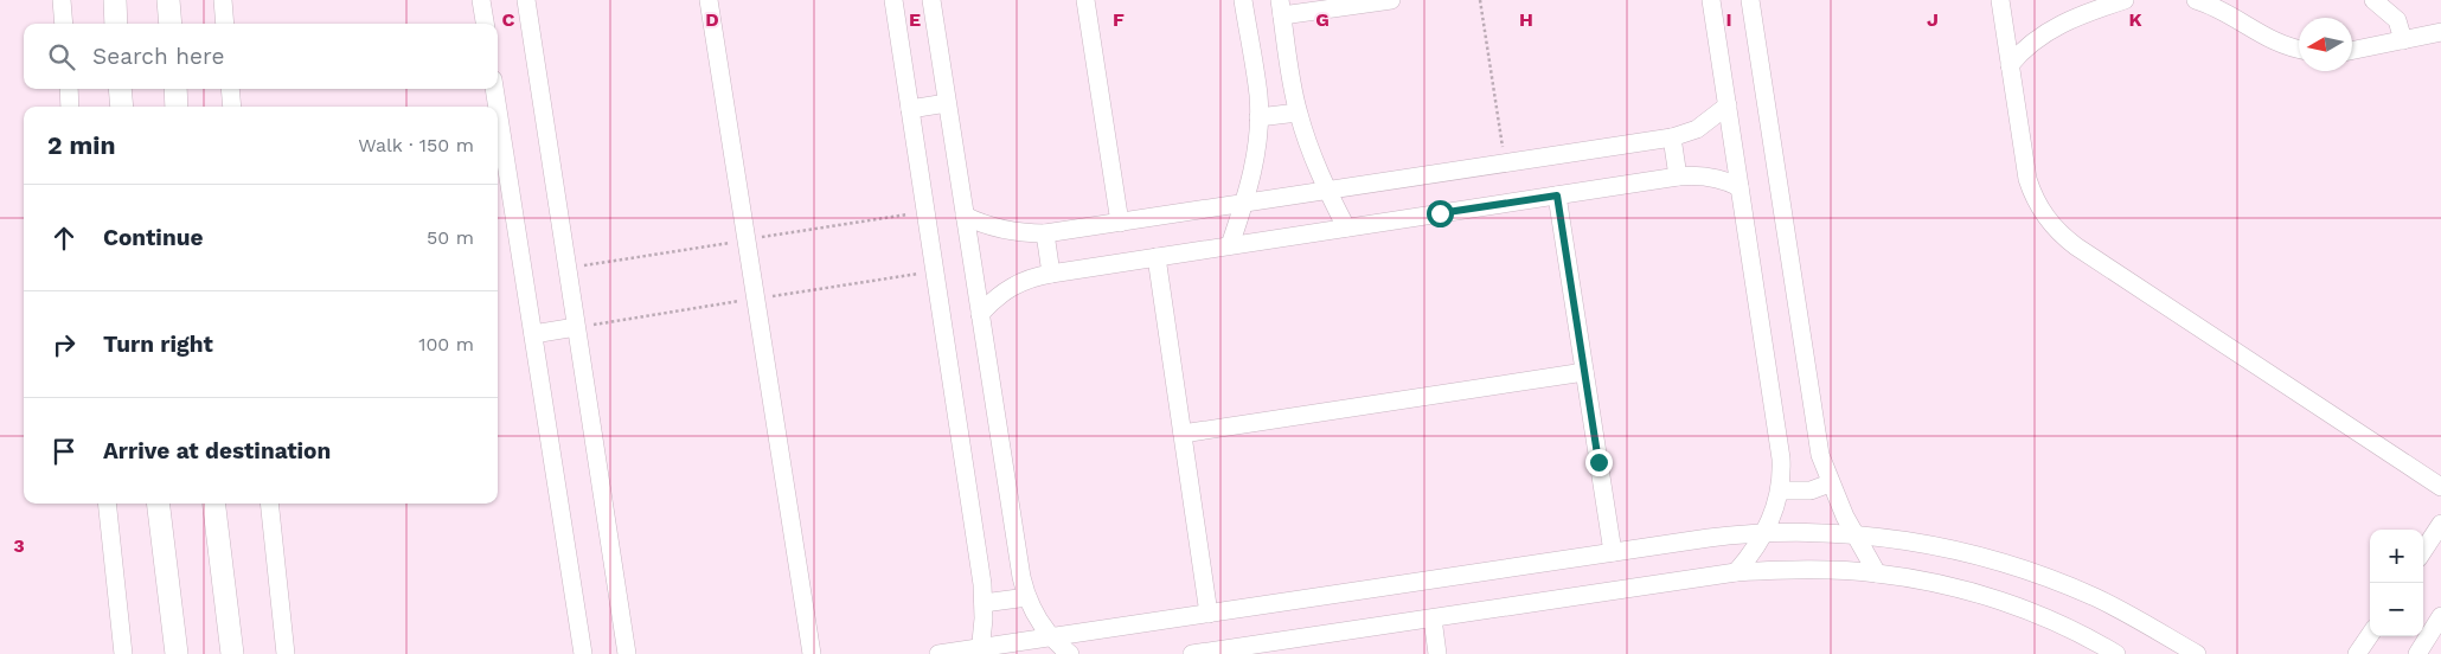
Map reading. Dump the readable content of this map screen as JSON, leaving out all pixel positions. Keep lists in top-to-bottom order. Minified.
{"north":"left","page":{"search":"Search here","heading":["2 min","Walk · 150 m"],"list":[["Continue","50 m"],["Turn right","100 m"],"Arrive at destination"],"map_buttons":["+","−"]},"grid":{"columns":["C","D","E","F","G","H","I","J","K"],"rows":["3"]}}
